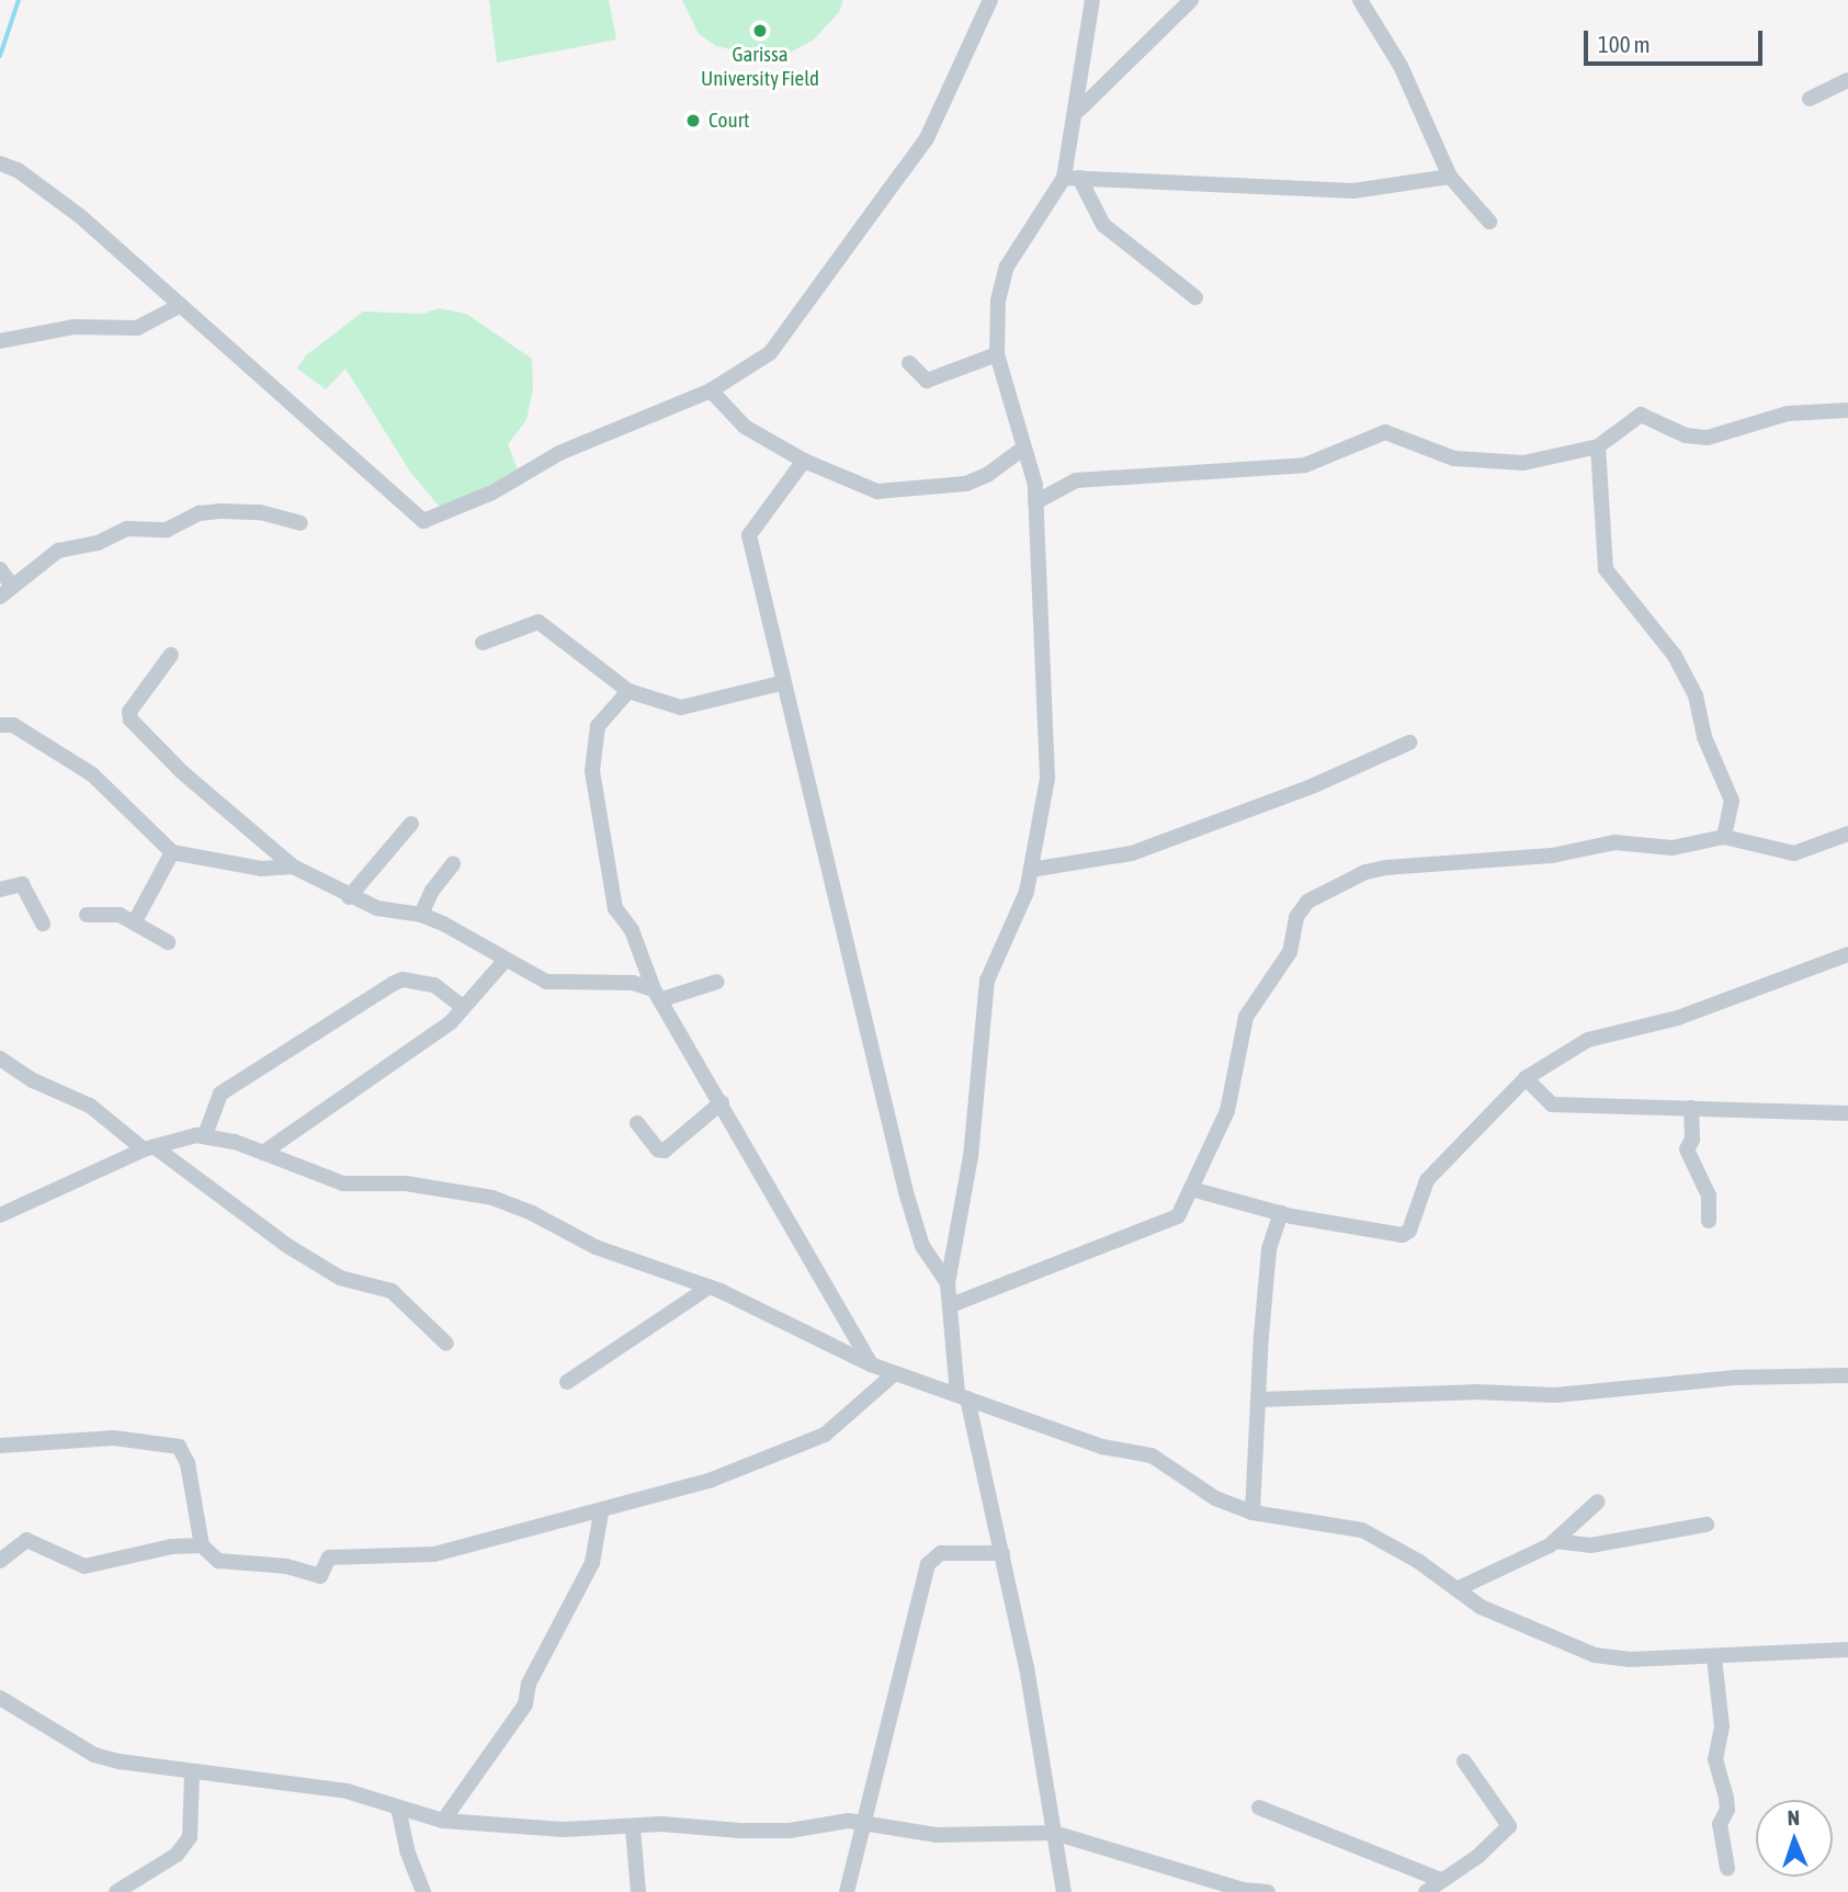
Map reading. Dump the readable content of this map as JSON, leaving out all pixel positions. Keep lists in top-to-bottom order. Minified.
{"places":["Garissa University Field","Court"],"scale_bar":"100 m","north":"top"}
